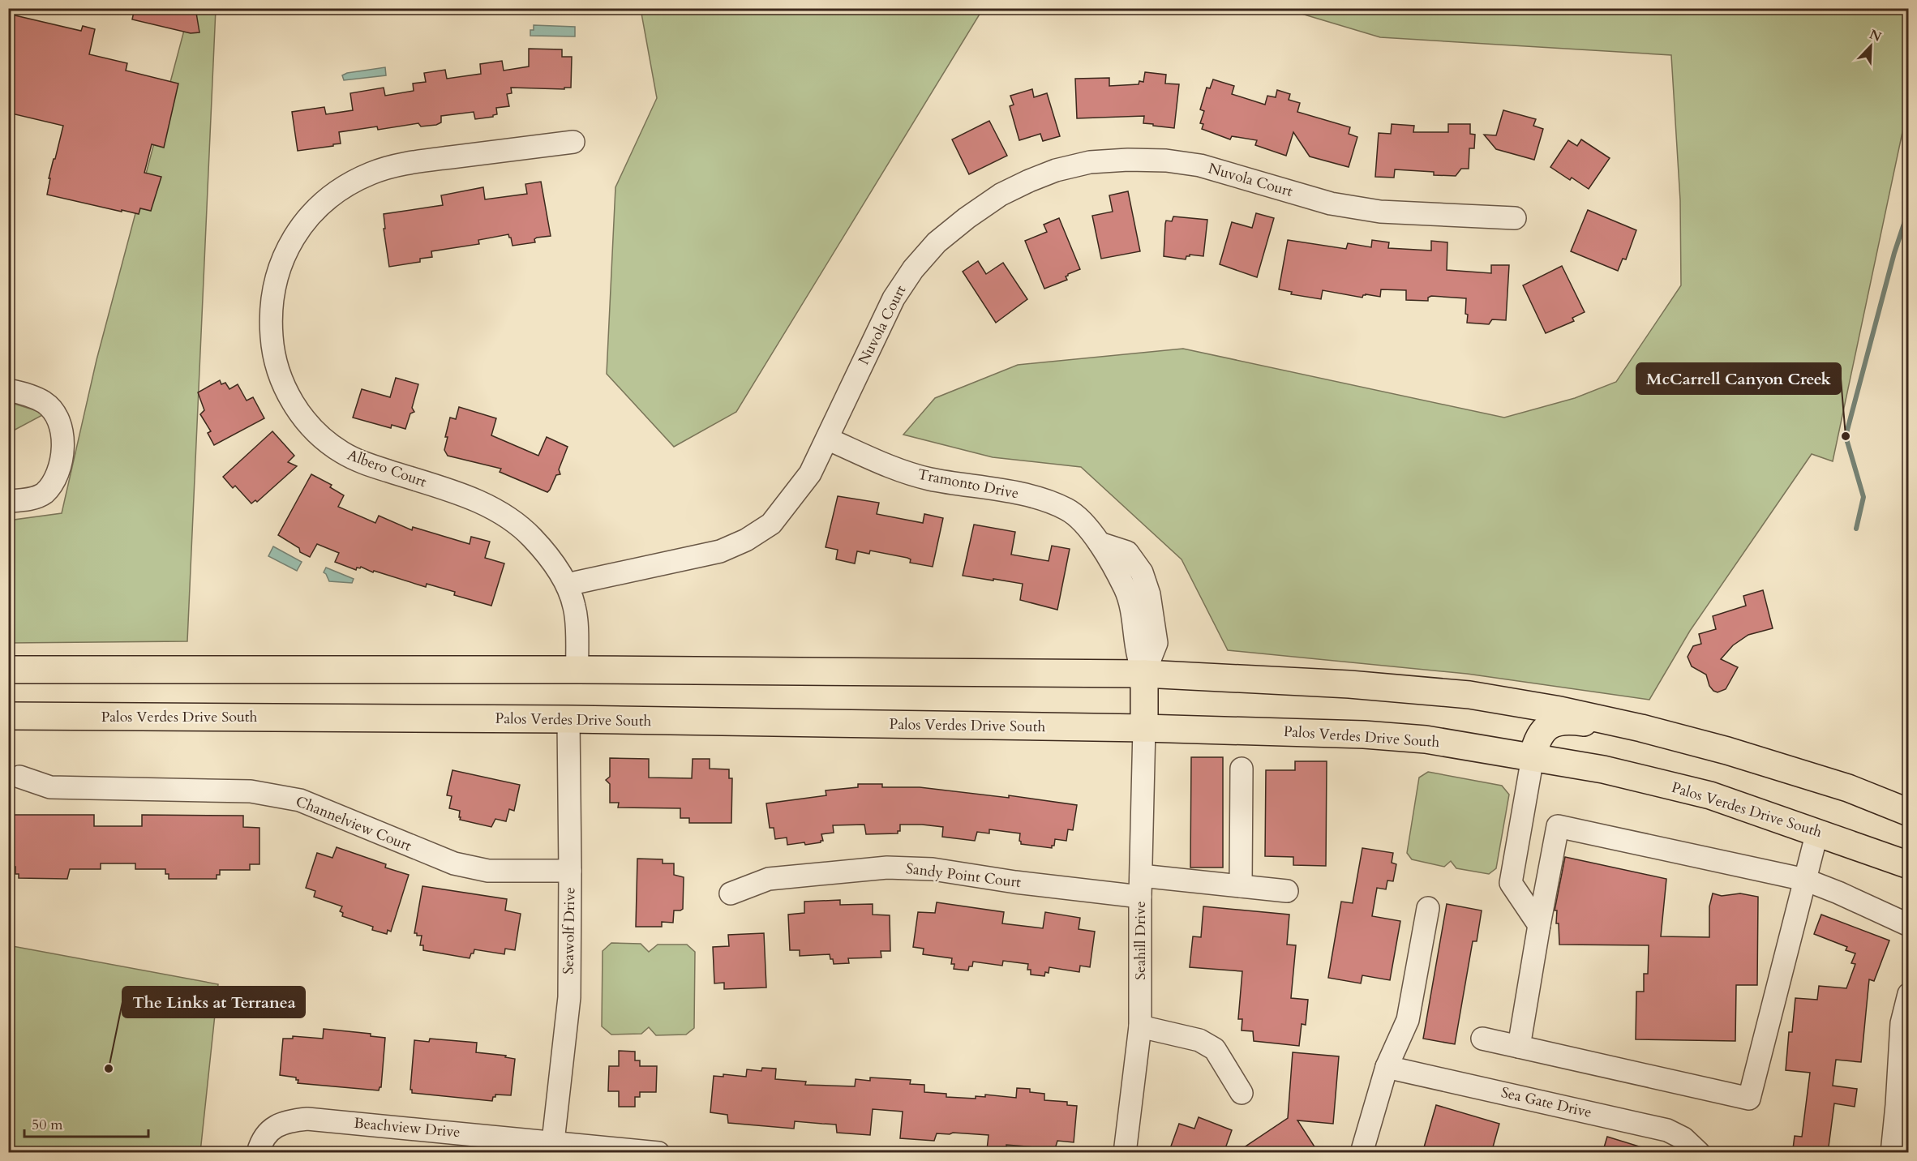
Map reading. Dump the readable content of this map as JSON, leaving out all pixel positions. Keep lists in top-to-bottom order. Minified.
{"streets":{"main road":["Palos Verdes Drive South"],"street":["Nuvola Court","Albero Court","Tramonto Drive","Channelview Court","Sandy Point Court","Seawolf Drive","Seahill Drive","Sea Gate Drive","Beachview Drive"]},"crossings":[["Nuvola Court","Albero Court"],["Nuvola Court","Tramonto Drive"],["Palos Verdes Drive South","Seawolf Drive"],["Palos Verdes Drive South","Seahill Drive"],["Channelview Court","Seawolf Drive"],["Sandy Point Court","Seahill Drive"],["Seawolf Drive","Beachview Drive"]],"places":["McCarrell Canyon Creek","The Links at Terranea"],"scale_bar":"50 m","north":"top right"}
